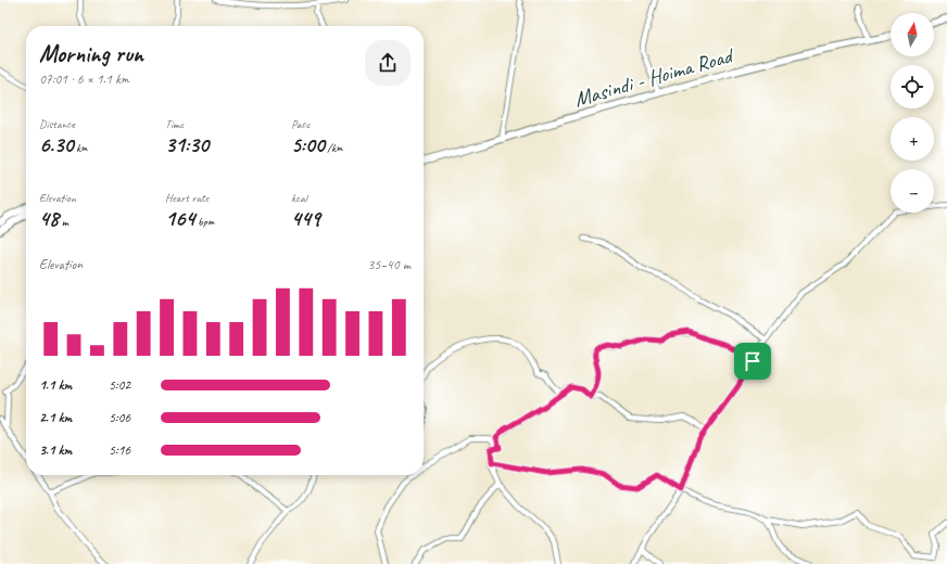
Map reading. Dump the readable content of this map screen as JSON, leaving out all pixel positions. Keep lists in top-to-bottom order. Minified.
{"streets":{"main road":["Masindi - Hoima Road"]},"north":"top","page":{"map_buttons":["+","−"],"heading":["Morning run","07:01 · 6 × 1.1 km"],"stats":[["Distance","6.30 km"],["Time","31:30"],["Pace","5:00 /km"],["Elevation","48 m"],["Heart rate","164 bpm"],["kcal","449"]],"chart":["Elevation","35–40 m"],"list":[{"name":"1.1 km","note":"5:02"},{"name":"2.1 km","note":"5:06"},{"name":"3.1 km","note":"5:16"}]}}
